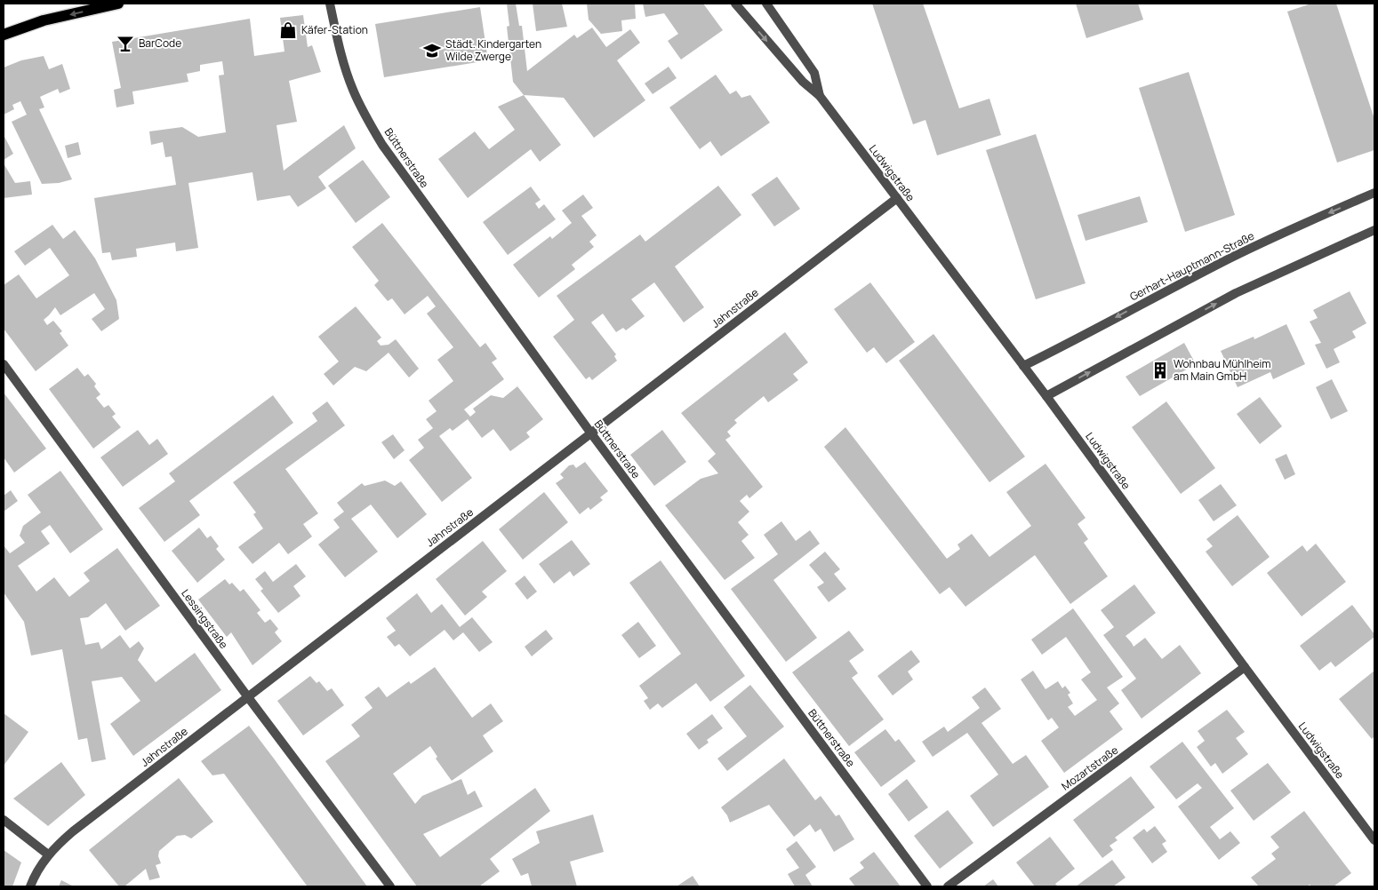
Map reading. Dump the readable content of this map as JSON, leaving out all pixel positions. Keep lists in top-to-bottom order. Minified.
{"streets":{"street":["Büttnerstraße","Ludwigstraße","Gerhart-Hauptmann-Straße","Jahnstraße","Lessingstraße","Mozartstraße"]},"crossings":[["Büttnerstraße","Jahnstraße"],["Ludwigstraße","Gerhart-Hauptmann-Straße"],["Ludwigstraße","Jahnstraße"],["Ludwigstraße","Mozartstraße"],["Jahnstraße","Lessingstraße"]],"places":{"shop":["Käfer-Station"],"bar":["BarCode"],"school or university":["Städt. Kindergarten Wilde Zwerge"],"building":["Wohnbau Mühlheim am Main GmbH"]}}
